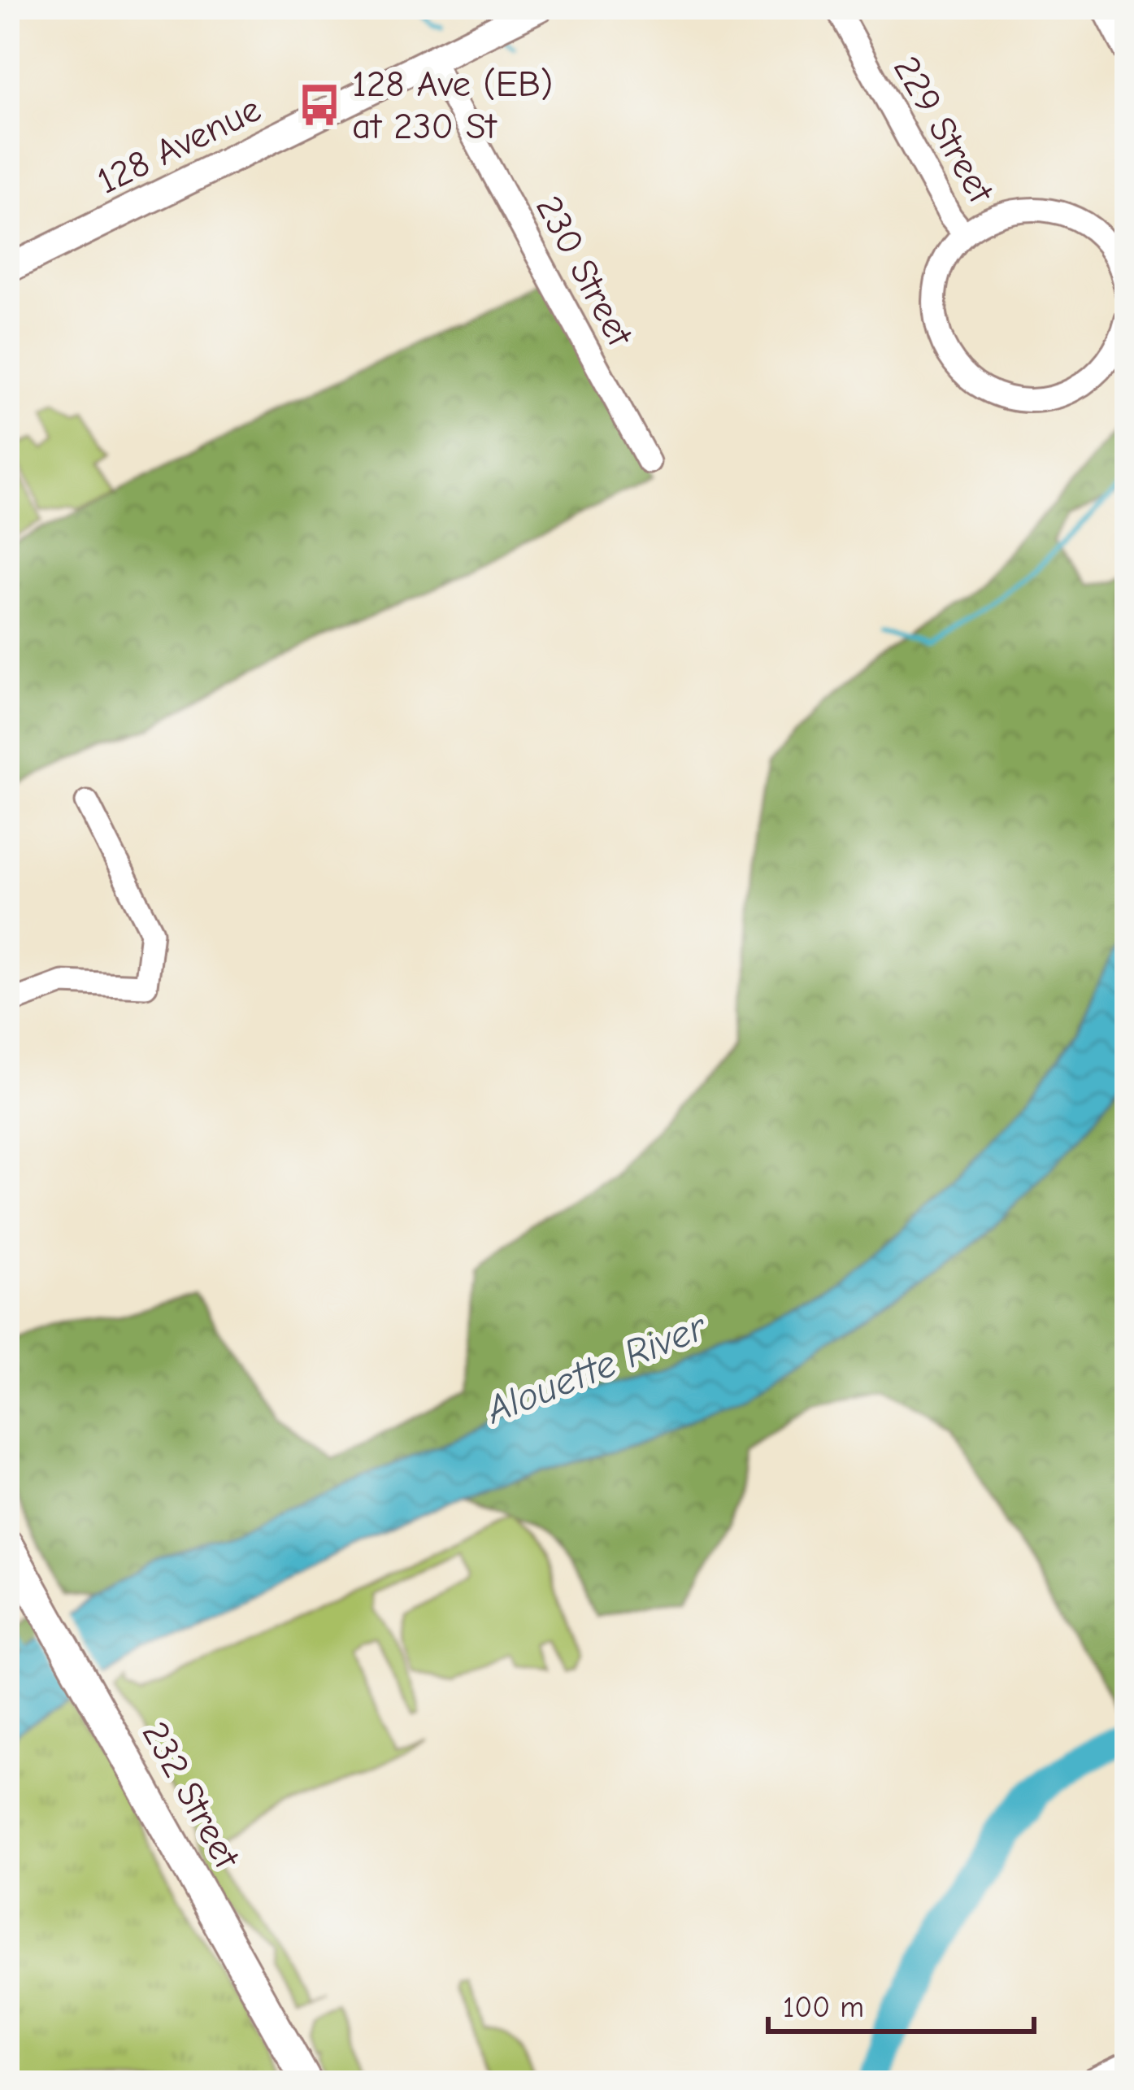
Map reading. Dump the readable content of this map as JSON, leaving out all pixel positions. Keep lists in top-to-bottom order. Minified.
{"streets":{"main road":["232 Street"],"street":["229 Street","128 Avenue","230 Street"]},"crossings":[["128 Avenue","230 Street"]],"water":["Alouette River"],"places":{"bus stop":["128 Ave (EB) at 230 St"]},"scale_bar":"100 m"}
